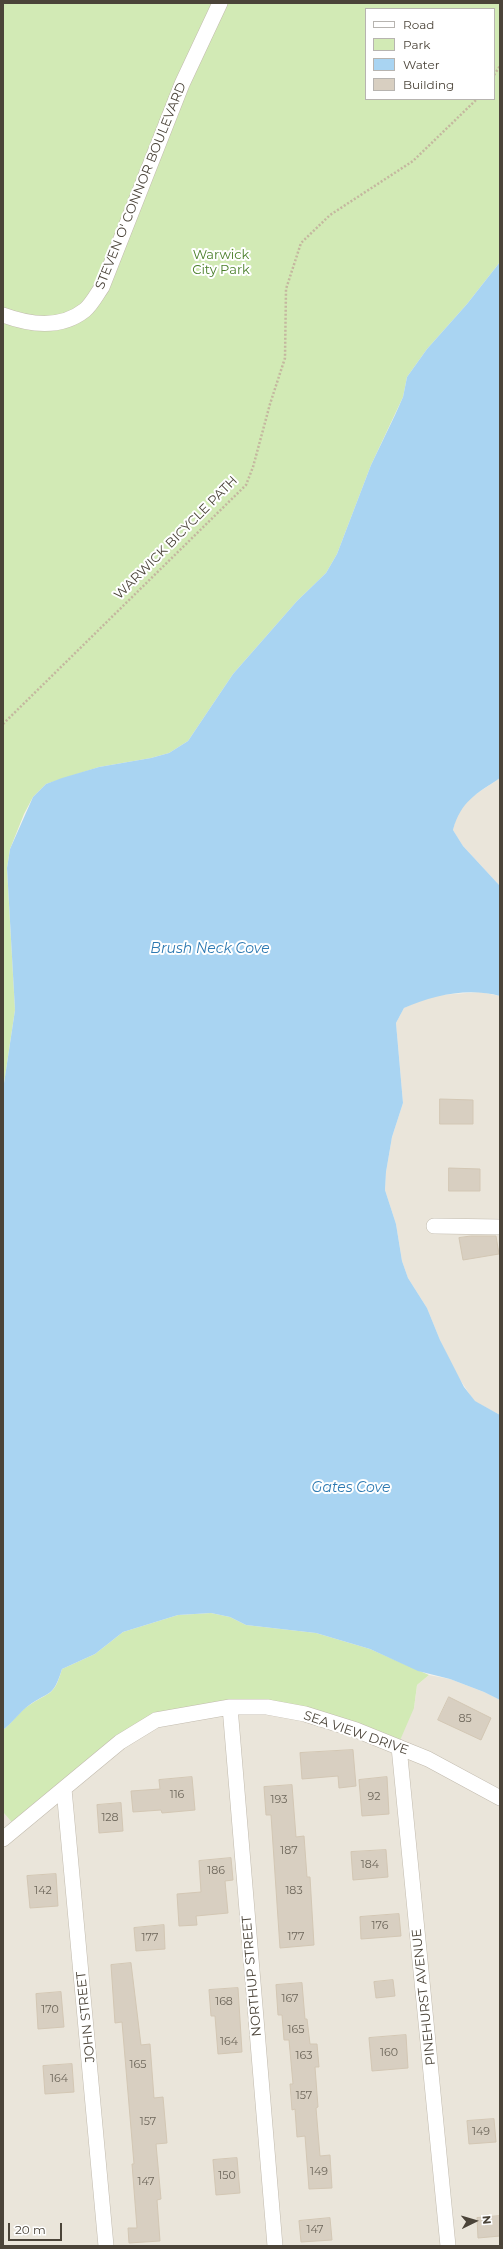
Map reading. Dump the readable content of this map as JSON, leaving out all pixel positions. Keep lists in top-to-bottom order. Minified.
{"streets":{"street":["STEVEN O' CONNOR BOULEVARD","SEA VIEW DRIVE","NORTHUP STREET","PINEHURST AVENUE","JOHN STREET"],"path":["WARWICK BICYCLE PATH"]},"crossings":[["SEA VIEW DRIVE","NORTHUP STREET"],["SEA VIEW DRIVE","PINEHURST AVENUE"],["SEA VIEW DRIVE","JOHN STREET"]],"water":["Brush Neck Cove","Gates Cove"],"parks":["Warwick City Park"],"house_numbers":["85","116","92","193","128","187","184","186","142","183","176","177","177","167","168","170","165","164","160","163","165","164","157","157","149","149","150","147","147"],"legend":["Road","Park","Water","Building"],"scale_bar":"20 m","north":"right"}
